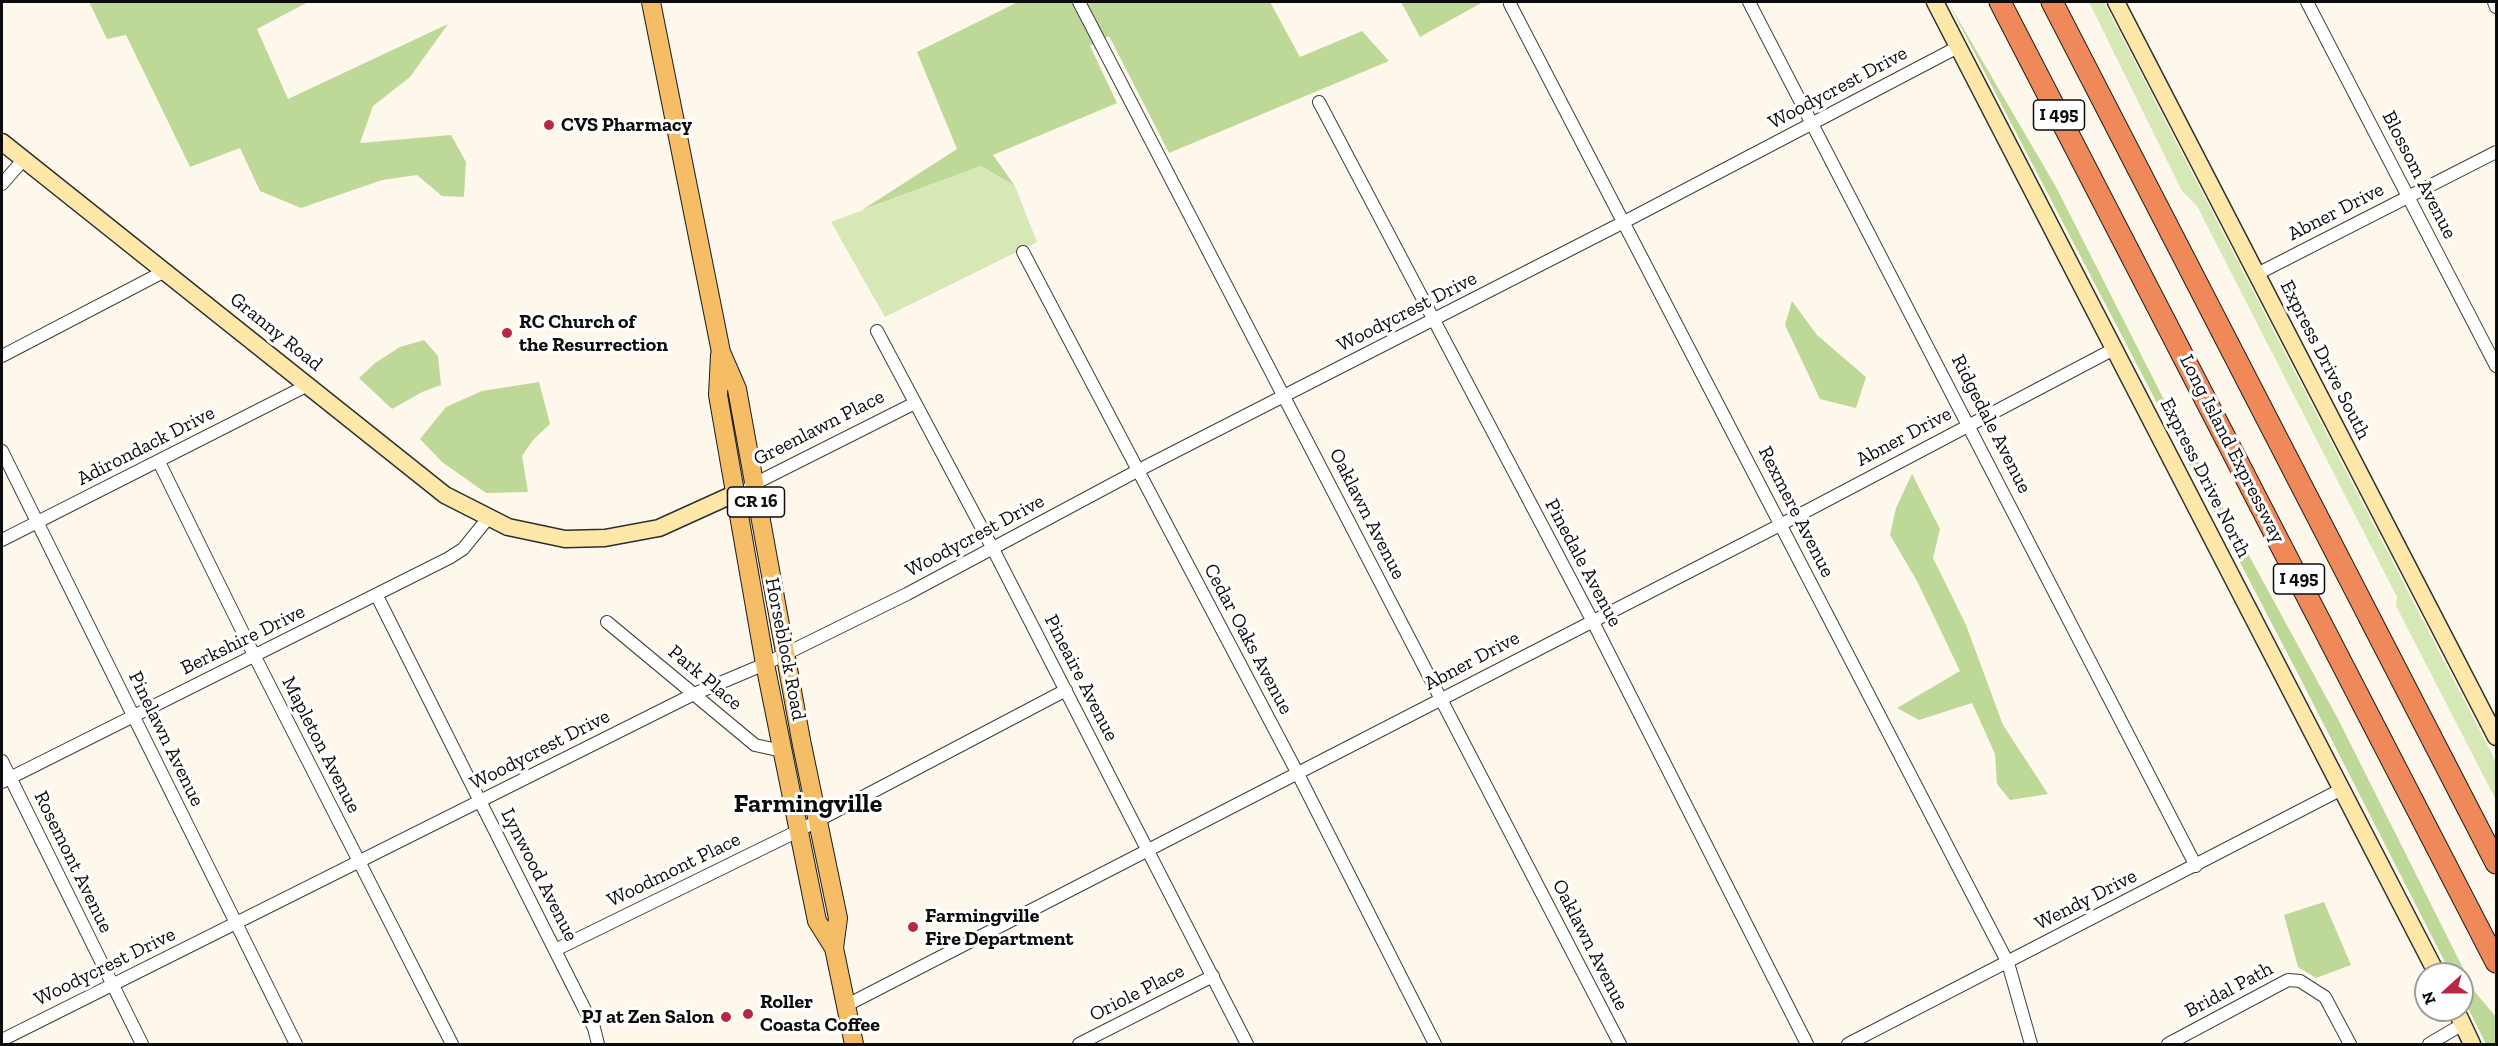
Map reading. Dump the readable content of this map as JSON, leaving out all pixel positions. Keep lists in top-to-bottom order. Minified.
{"streets":{"highway":["I 495","Long Island Expressway"],"main road":["Granny Road","Express Drive South","Greenlawn Place","Express Drive North","CR 16","Horseblock Road"],"street":["Woodycrest Drive","Blossom Avenue","Abner Drive","Ridgedale Avenue","Adirondack Drive","Rexmere Avenue","Oaklawn Avenue","Pinedale Avenue","Cedar Oaks Avenue","Berkshire Drive","Park Place","Pineaire Avenue","Pinelawn Avenue","Mapleton Avenue","Rosemont Avenue","Woodmont Place","Lynwood Avenue","Wendy Drive","Bridal Path","Oriole Place"]},"crossings":[["Woodycrest Drive","Ridgedale Avenue"],["Woodycrest Drive","Express Drive North"],["Woodycrest Drive","Rexmere Avenue"],["Woodycrest Drive","Oaklawn Avenue"],["Woodycrest Drive","Pinedale Avenue"],["Woodycrest Drive","Cedar Oaks Avenue"],["Woodycrest Drive","Horseblock Road"],["Woodycrest Drive","Park Place"],["Woodycrest Drive","Pineaire Avenue"],["Woodycrest Drive","Pinelawn Avenue"],["Woodycrest Drive","Mapleton Avenue"],["Woodycrest Drive","Rosemont Avenue"],["Woodycrest Drive","Lynwood Avenue"],["Blossom Avenue","Abner Drive"],["Abner Drive","Express Drive South"],["Abner Drive","Ridgedale Avenue"],["Abner Drive","Express Drive North"],["Abner Drive","Rexmere Avenue"],["Abner Drive","Oaklawn Avenue"],["Abner Drive","Pinedale Avenue"],["Abner Drive","Cedar Oaks Avenue"],["Abner Drive","Horseblock Road"],["Abner Drive","Pineaire Avenue"],["Granny Road","Greenlawn Place"],["Granny Road","Adirondack Drive"],["Granny Road","Berkshire Drive"],["Ridgedale Avenue","Wendy Drive"],["Greenlawn Place","Horseblock Road"],["Greenlawn Place","Pineaire Avenue"],["Adirondack Drive","Pinelawn Avenue"],["Adirondack Drive","Mapleton Avenue"],["Express Drive North","Wendy Drive"],["Rexmere Avenue","Wendy Drive"],["Berkshire Drive","Pinelawn Avenue"],["Berkshire Drive","Mapleton Avenue"],["Berkshire Drive","Rosemont Avenue"],["Berkshire Drive","Lynwood Avenue"],["Horseblock Road","Park Place"],["Horseblock Road","Woodmont Place"],["Pineaire Avenue","Woodmont Place"],["Pineaire Avenue","Oriole Place"],["Woodmont Place","Lynwood Avenue"]],"districts":["Farmingville"],"places":["CVS Pharmacy","RC Church of the Resurrection","Farmingville Fire Department","Roller Coasta Coffee","PJ at Zen Salon"],"north":"left"}
